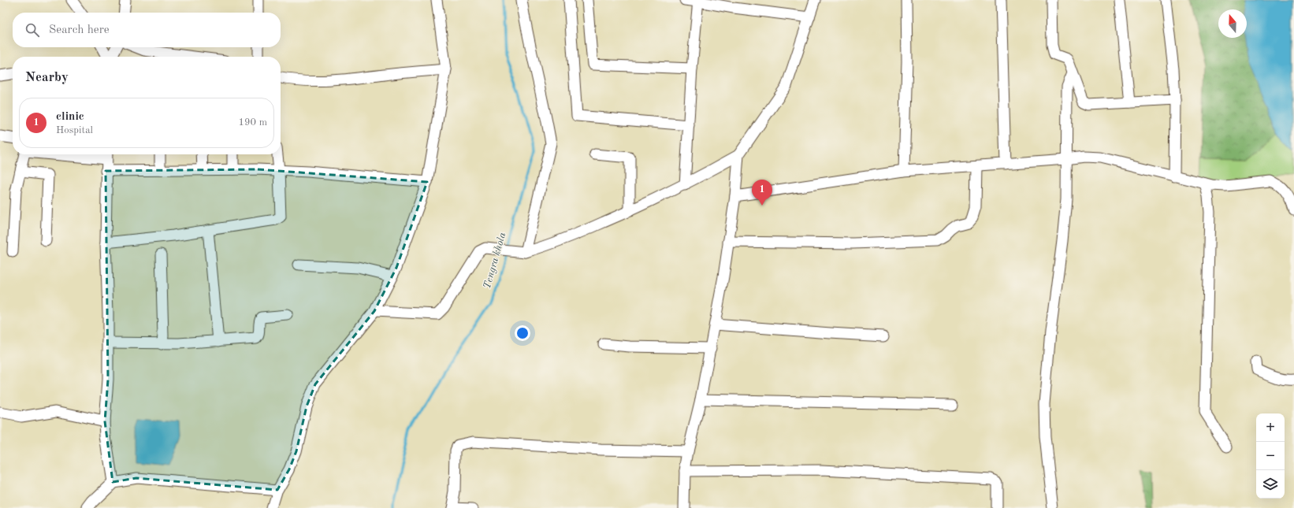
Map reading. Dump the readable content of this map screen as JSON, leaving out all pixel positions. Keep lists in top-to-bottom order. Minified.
{"water":["Tengra khola"],"north":"top","page":{"search":"Search here","heading":"Nearby","list":[{"mark":"1","name":"clinic","note":"Hospital","value":"190 m"}],"pins":"1","map_buttons":["+","−"]}}
